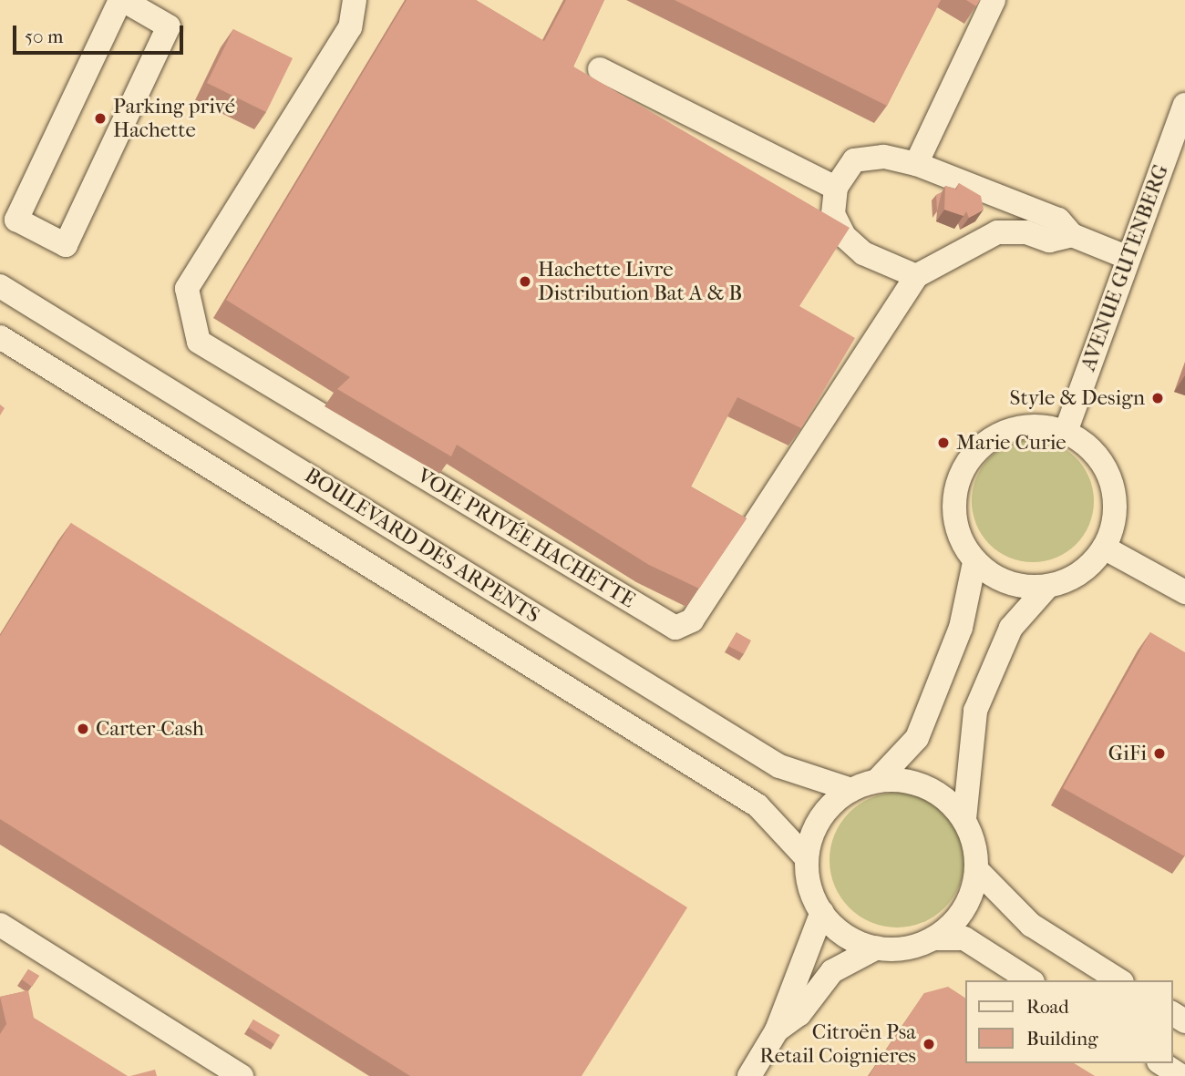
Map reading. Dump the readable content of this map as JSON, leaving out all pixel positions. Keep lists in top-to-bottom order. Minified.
{"streets":{"street":["AVENUE GUTENBERG","VOIE PRIVÉE HACHETTE","BOULEVARD DES ARPENTS"]},"crossings":[["AVENUE GUTENBERG","VOIE PRIVÉE HACHETTE"]],"places":["Parking privé Hachette","Hachette Livre Distribution Bat A & B","Style & Design","Marie Curie","Carter-Cash","GiFi","Citroën Psa Retail Coignieres"],"legend":["Road","Building"],"scale_bar":"50 m"}
